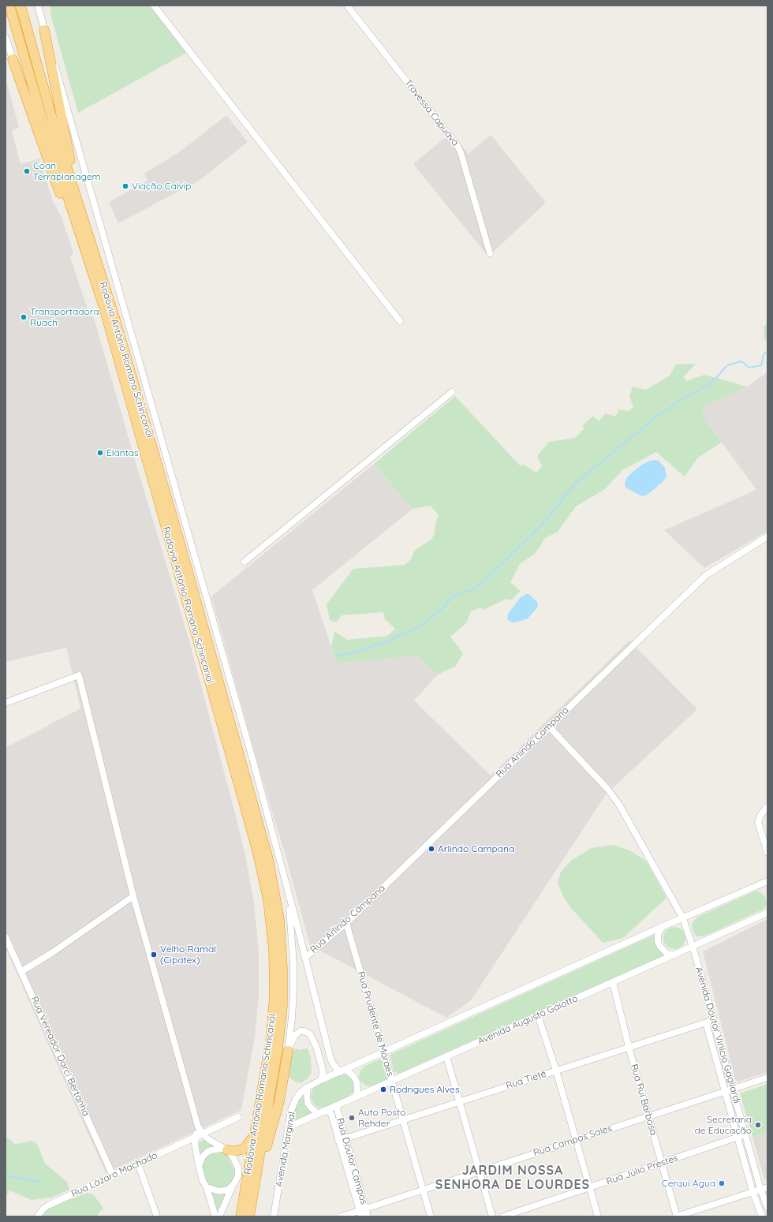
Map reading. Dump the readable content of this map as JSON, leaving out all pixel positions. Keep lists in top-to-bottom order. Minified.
{"streets":{"highway":["Rodovia Antônio Romano Schincariol"],"street":["Travessa Capuava","Rua Arlindo Campana","Avenida Augusto Gaiotto","Rua Prudente de Moraes","Avenida Doutor Vinício Gagliardi","Rua Vereador Darci Bertanha","Rua Tietê","Rua Rui Barbosa","Rua Campos Sales","Avenida Marginal","Rua Doutor Campos","Rua Júlio Prestes","Rua Lázaro Machado"]},"crossings":[["Rua Arlindo Campana","Rua Prudente de Moraes"],["Avenida Augusto Gaiotto","Rua Prudente de Moraes"],["Avenida Augusto Gaiotto","Avenida Doutor Vinício Gagliardi"],["Avenida Augusto Gaiotto","Rua Rui Barbosa"],["Avenida Augusto Gaiotto","Avenida Marginal"],["Avenida Augusto Gaiotto","Rua Doutor Campos"],["Rua Prudente de Moraes","Rua Tietê"],["Rua Prudente de Moraes","Rua Campos Sales"],["Avenida Doutor Vinício Gagliardi","Rua Tietê"],["Avenida Doutor Vinício Gagliardi","Rua Campos Sales"],["Avenida Doutor Vinício Gagliardi","Rua Júlio Prestes"],["Rua Vereador Darci Bertanha","Rua Lázaro Machado"],["Rua Tietê","Rua Rui Barbosa"],["Rua Tietê","Rua Doutor Campos"],["Rua Rui Barbosa","Rua Campos Sales"],["Rua Rui Barbosa","Rua Júlio Prestes"],["Rua Campos Sales","Rua Doutor Campos"]],"districts":["JARDIM NOSSA SENHORA DE LOURDES"],"places":["Coan Terraplanagem","Viação Calvip","Transportadora Ruach","Elantas","Arlindo Campana","Velho Ramal (Cipatex)","Rodrigues Alves","Auto Posto Rehder","Secretaria de Educação","Cerqui Água"]}
